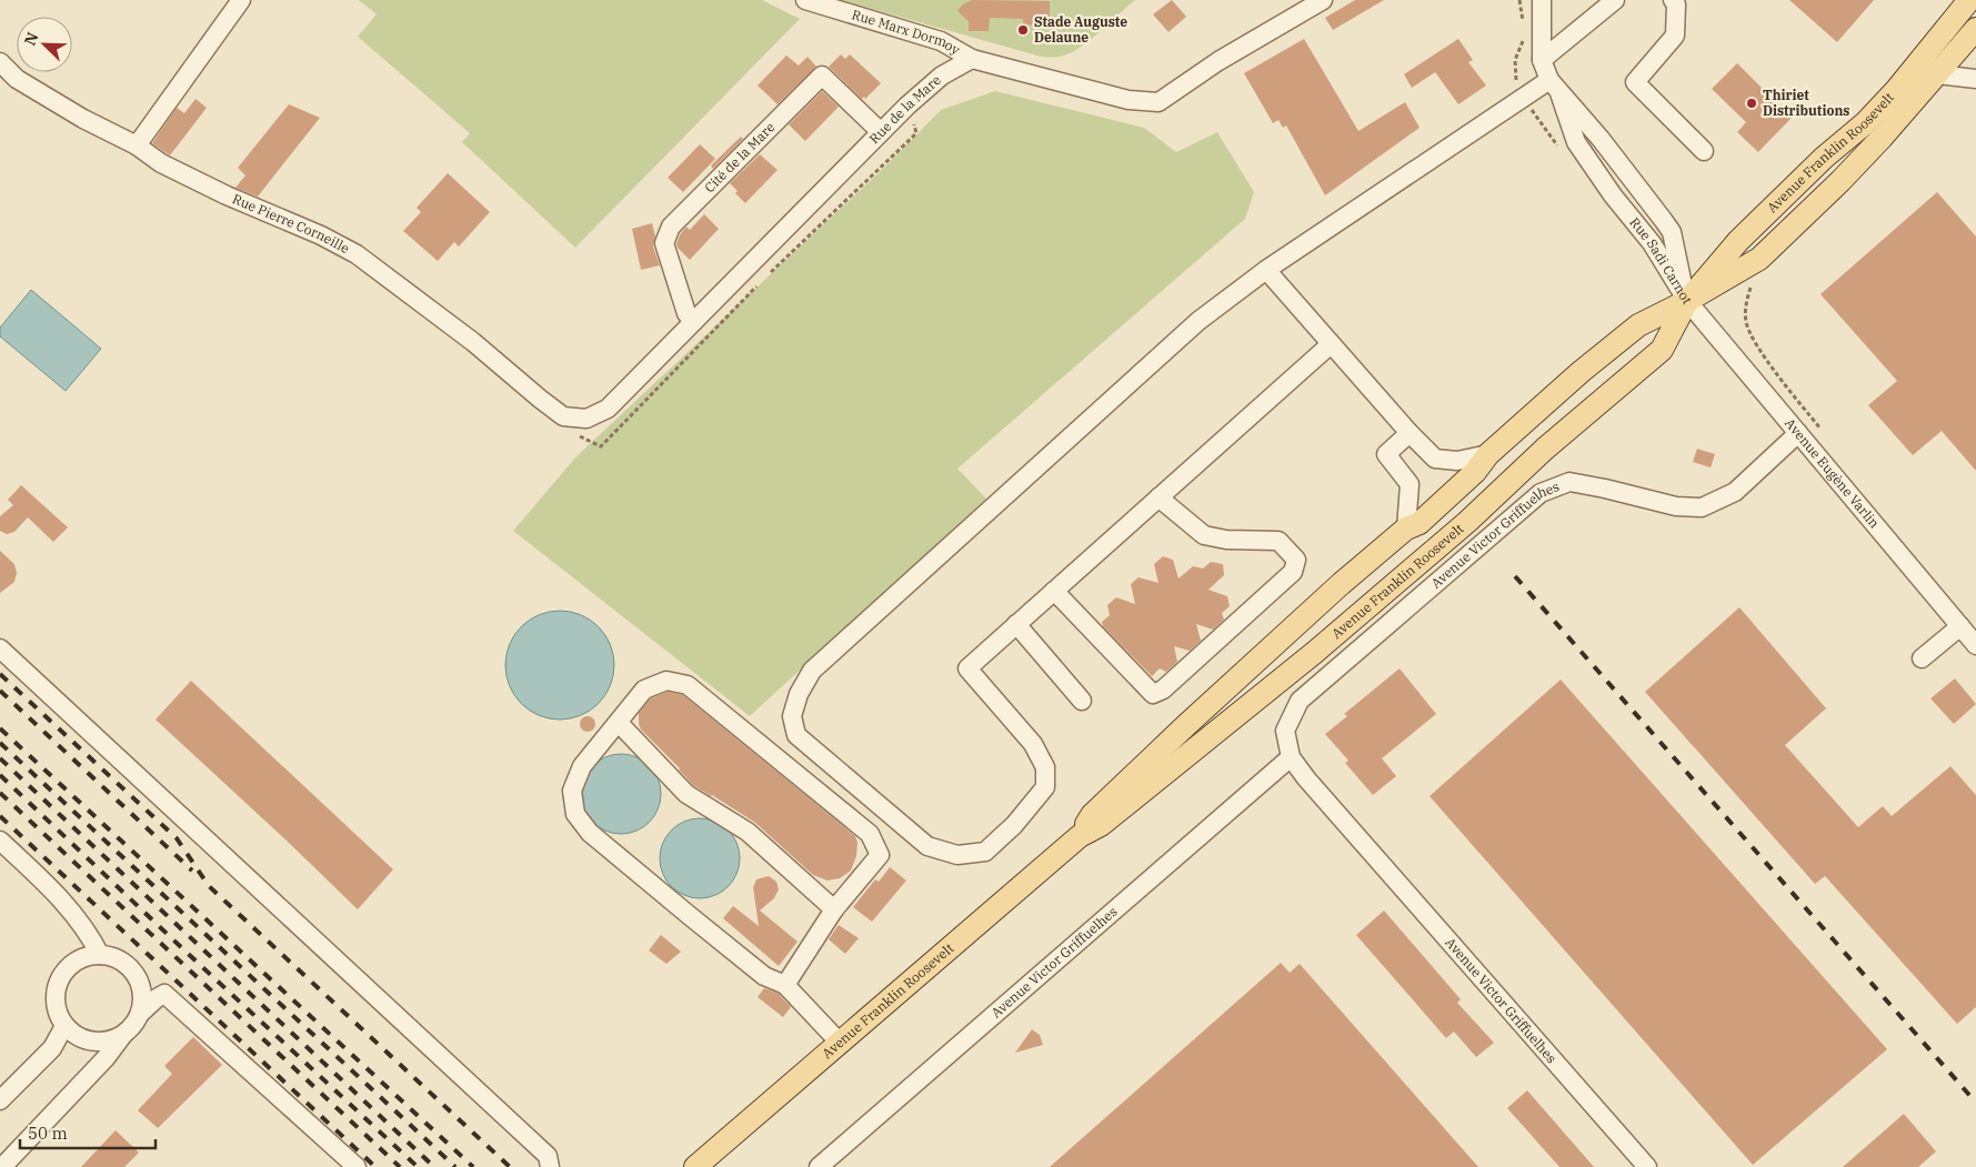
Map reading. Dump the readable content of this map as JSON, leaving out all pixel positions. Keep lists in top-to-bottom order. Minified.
{"streets":{"main road":["Avenue Franklin Roosevelt"],"street":["Rue Marx Dormoy","Rue de la Mare","Cité de la Mare","Rue Pierre Corneille","Rue Sadi Carnot","Avenue Eugène Varlin","Avenue Victor Griffuelhes"]},"crossings":[["Rue Marx Dormoy","Rue de la Mare"],["Rue de la Mare","Cité de la Mare"],["Rue de la Mare","Rue Pierre Corneille"],["Avenue Franklin Roosevelt","Rue Sadi Carnot"],["Avenue Franklin Roosevelt","Avenue Eugène Varlin"],["Rue Sadi Carnot","Avenue Eugène Varlin"],["Avenue Eugène Varlin","Avenue Victor Griffuelhes"]],"places":["Stade Auguste Delaune","Thiriet Distributions"],"scale_bar":"50 m","north":"top left"}
